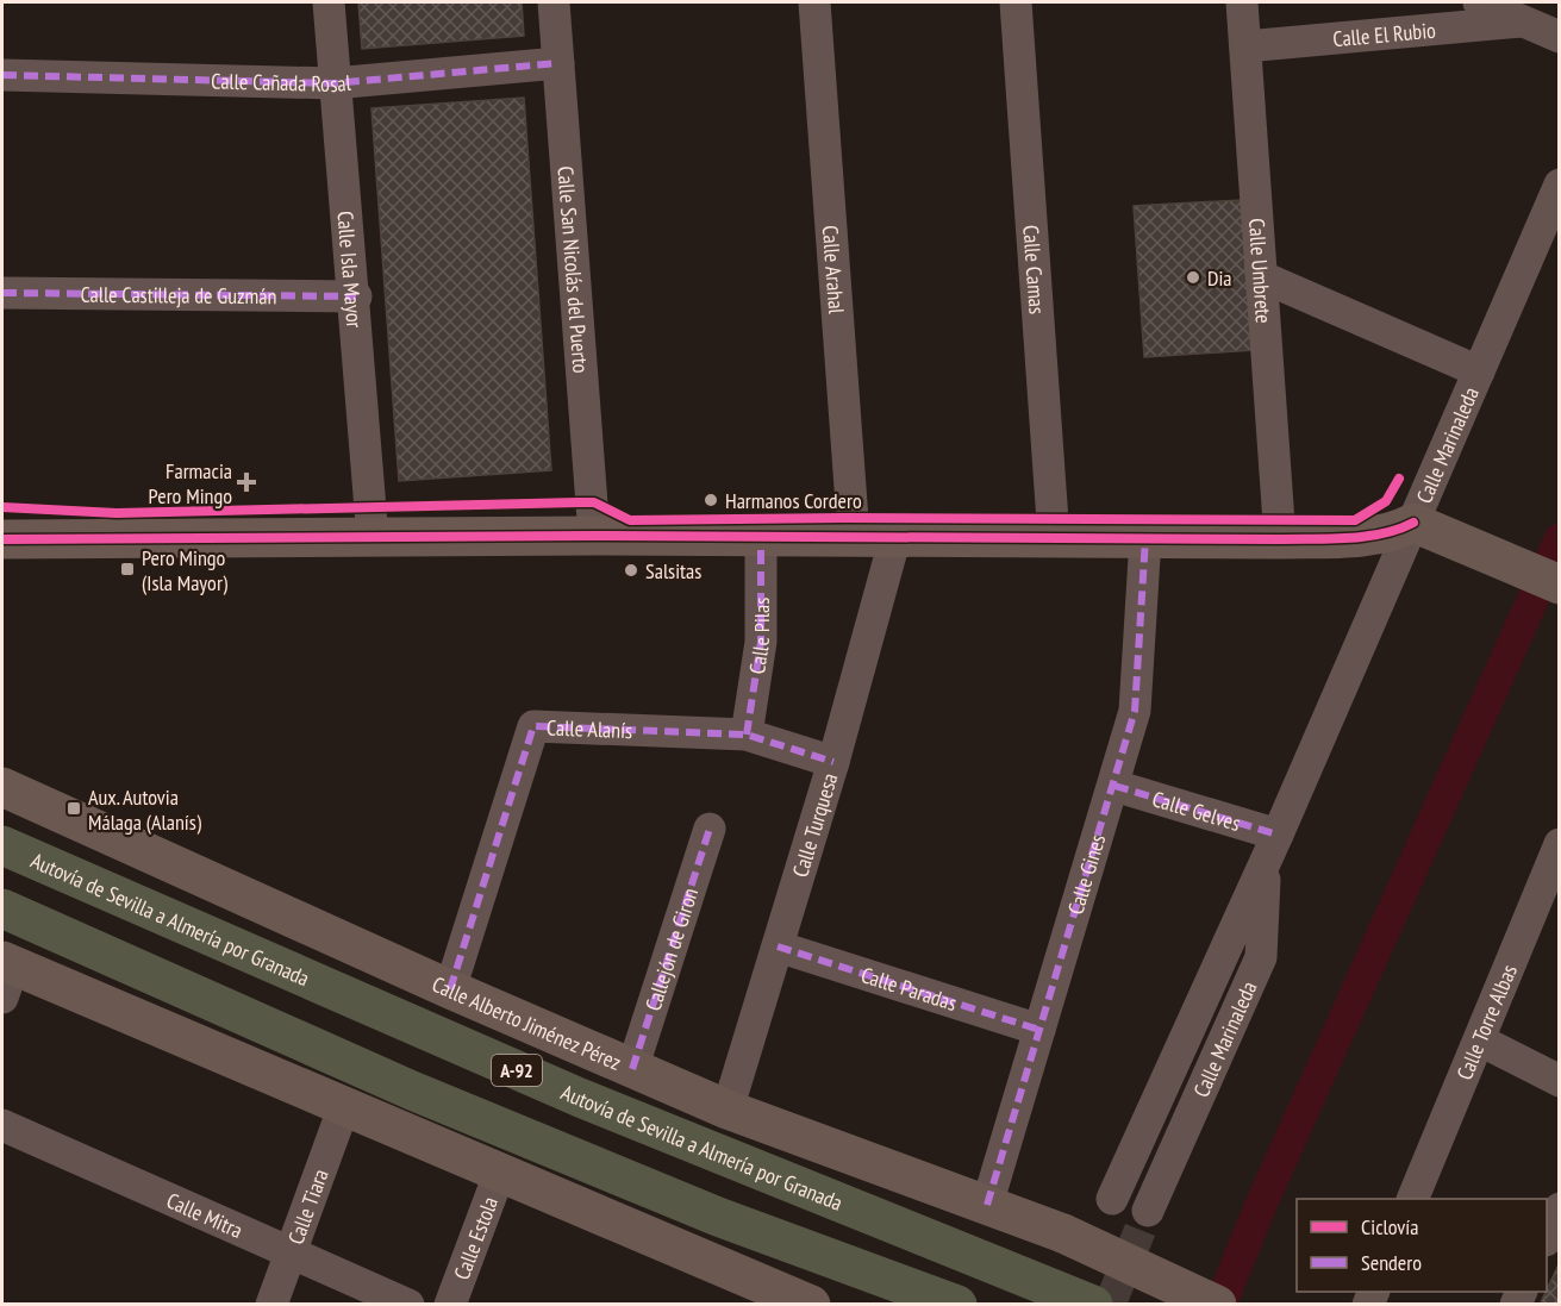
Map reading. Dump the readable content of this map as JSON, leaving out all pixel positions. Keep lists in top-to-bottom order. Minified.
{"streets":{"highway":["Autovía de Sevilla a Almería por Granada","A-92"],"street":["Calle El Rubio","Calle Cañada Rosal","Calle San Nicolás del Puerto","Calle Arahal","Calle Isla Mayor","Calle Camas","Calle Umbrete","Calle Castilleja de Guzmán","Calle Marinaleda","Calle Pilas","Calle Alanís","Calle Gelves","Calle Turquesa","Calle Gines","Callejón de Giron","Calle Paradas","Calle Alberto Jiménez Pérez","Calle Torre Albas","Calle Tiara","Calle Mitra","Calle Estola"]},"crossings":[["Calle El Rubio","Calle Umbrete"],["Calle Cañada Rosal","Calle San Nicolás del Puerto"],["Calle Cañada Rosal","Calle Isla Mayor"],["Calle Isla Mayor","Calle Castilleja de Guzmán"],["Calle Marinaleda","Calle Gelves"],["Calle Pilas","Calle Alanís"],["Calle Alanís","Calle Turquesa"],["Calle Alanís","Calle Alberto Jiménez Pérez"],["Calle Gelves","Calle Gines"],["Calle Turquesa","Calle Paradas"],["Calle Turquesa","Calle Alberto Jiménez Pérez"],["Calle Gines","Calle Paradas"],["Calle Gines","Calle Alberto Jiménez Pérez"],["Callejón de Giron","Calle Alberto Jiménez Pérez"],["Calle Tiara","Calle Mitra"]],"places":{"other":["Dia","Harmanos Cordero","Salsitas"],"health":["Farmacia Pero Mingo"],"transit":["Pero Mingo (Isla Mayor)","Aux. Autovia Málaga (Alanís)"]},"legend":["Ciclovía","Sendero"]}
